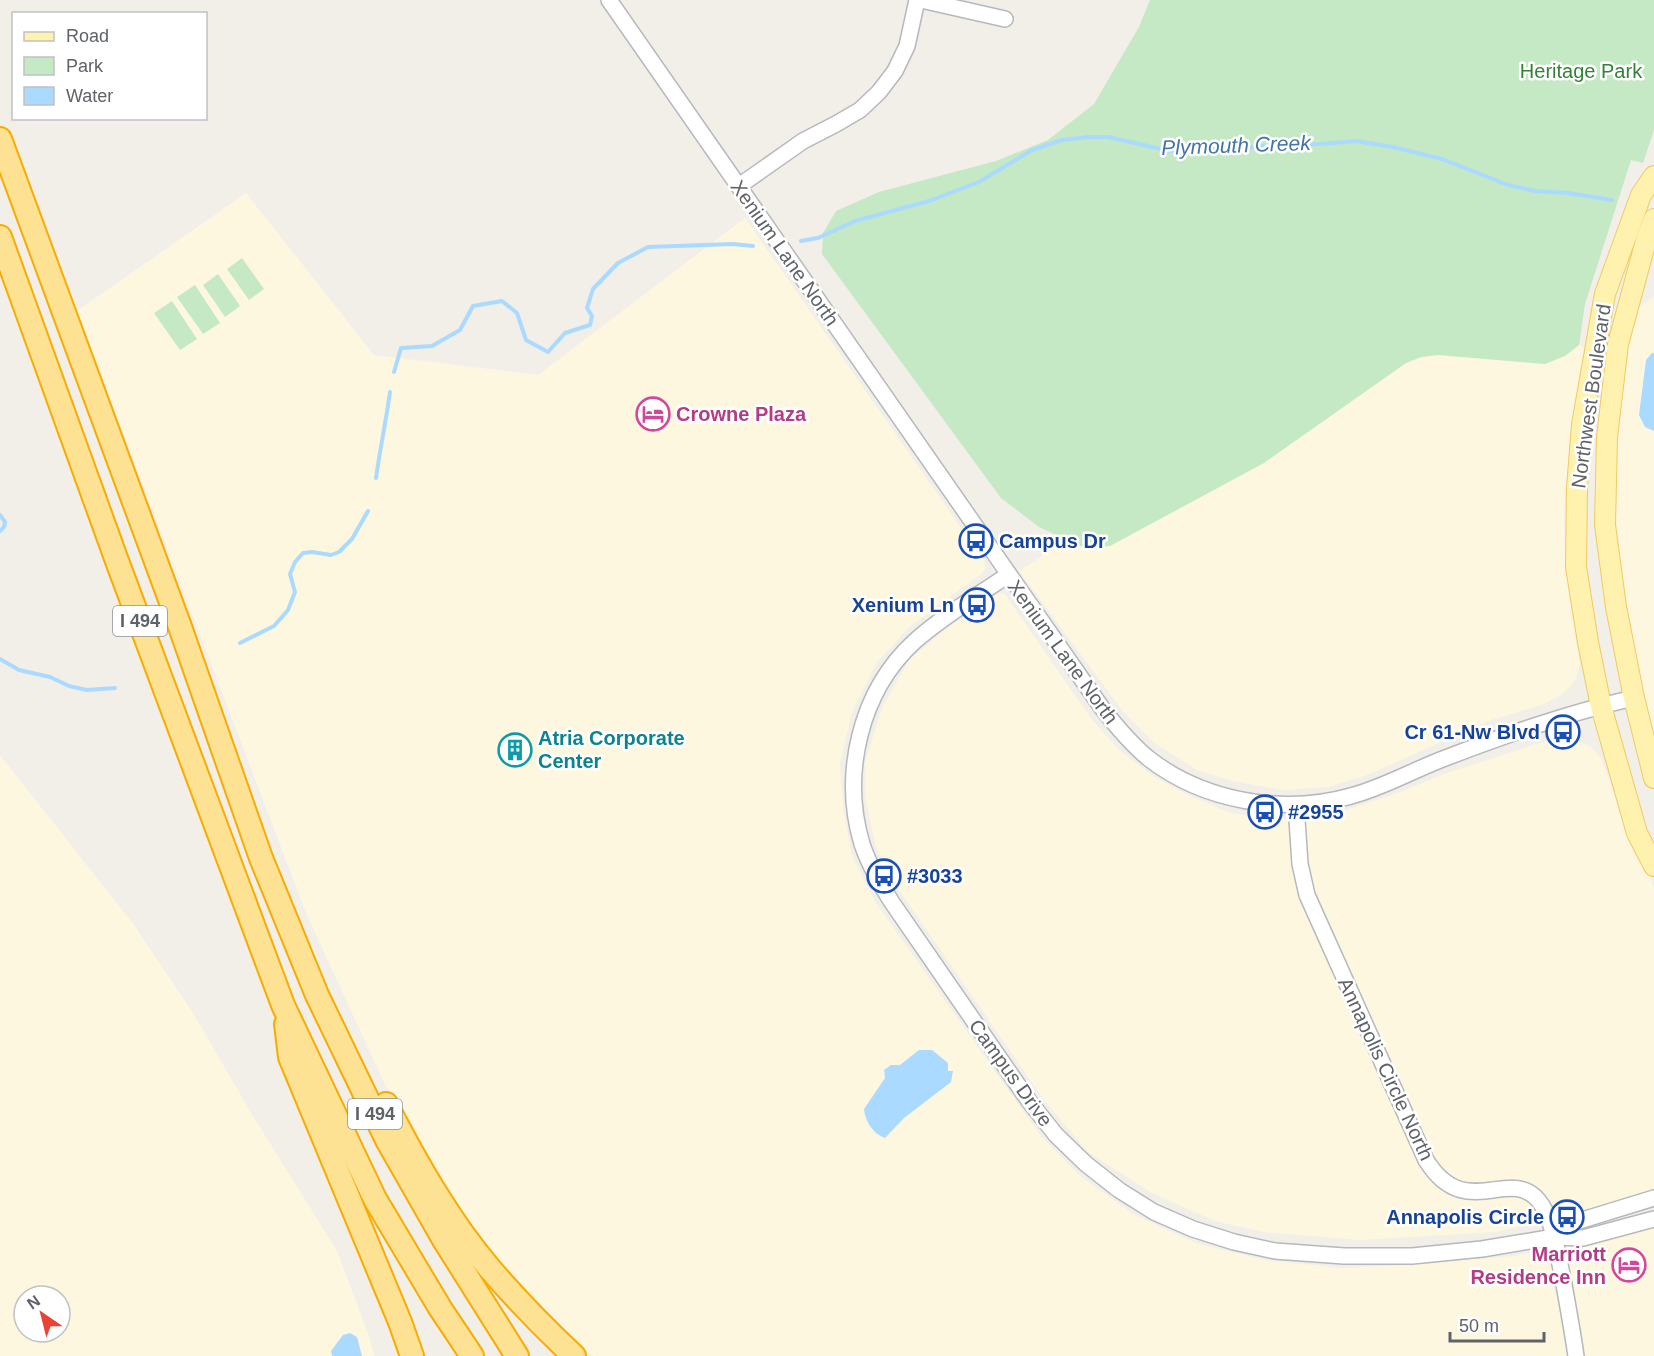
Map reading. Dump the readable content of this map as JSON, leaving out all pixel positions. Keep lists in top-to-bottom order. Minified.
{"streets":{"highway":["I 494"],"main road":["Northwest Boulevard"],"street":["Xenium Lane North","Annapolis Circle North","Campus Drive"]},"crossings":[["Xenium Lane North","Northwest Boulevard"],["Xenium Lane North","Annapolis Circle North"],["Xenium Lane North","Campus Drive"],["Annapolis Circle North","Campus Drive"]],"water":["Plymouth Creek"],"parks":["Heritage Park"],"places":{"hotel":["Crowne Plaza","Marriott Residence Inn"],"bus stop":["Campus Dr","Xenium Ln","Cr 61-Nw Blvd","#2955","#3033","Annapolis Circle"],"building":["Atria Corporate Center"]},"legend":["Road","Park","Water"],"scale_bar":"50 m","north":"top left"}
